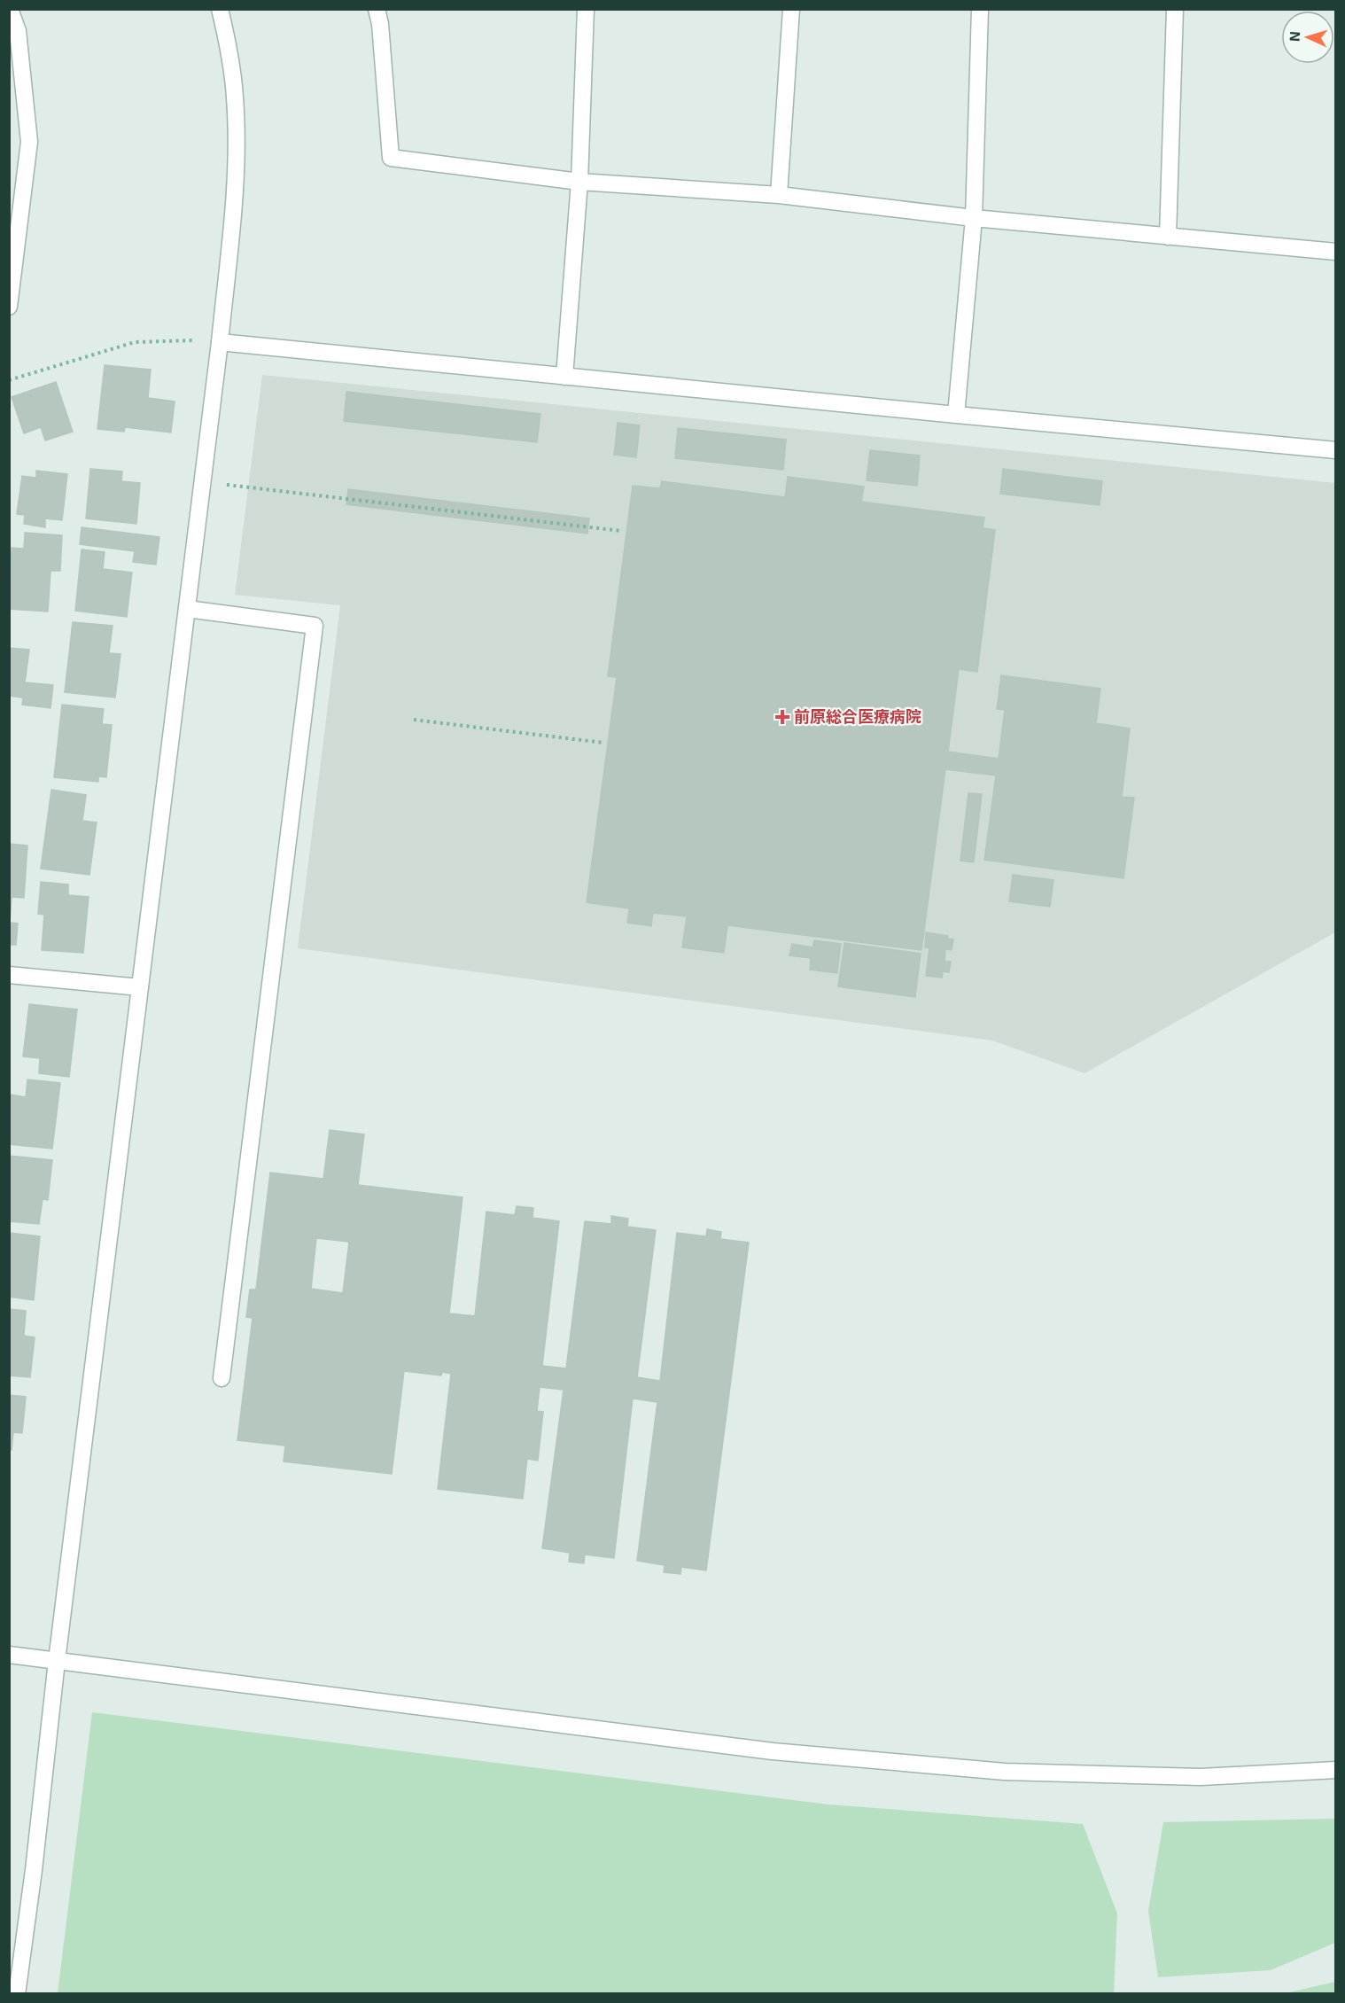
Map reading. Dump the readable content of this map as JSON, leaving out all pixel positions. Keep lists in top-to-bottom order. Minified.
{"places":{"health":["前原総合医療病院"]},"north":"left"}
